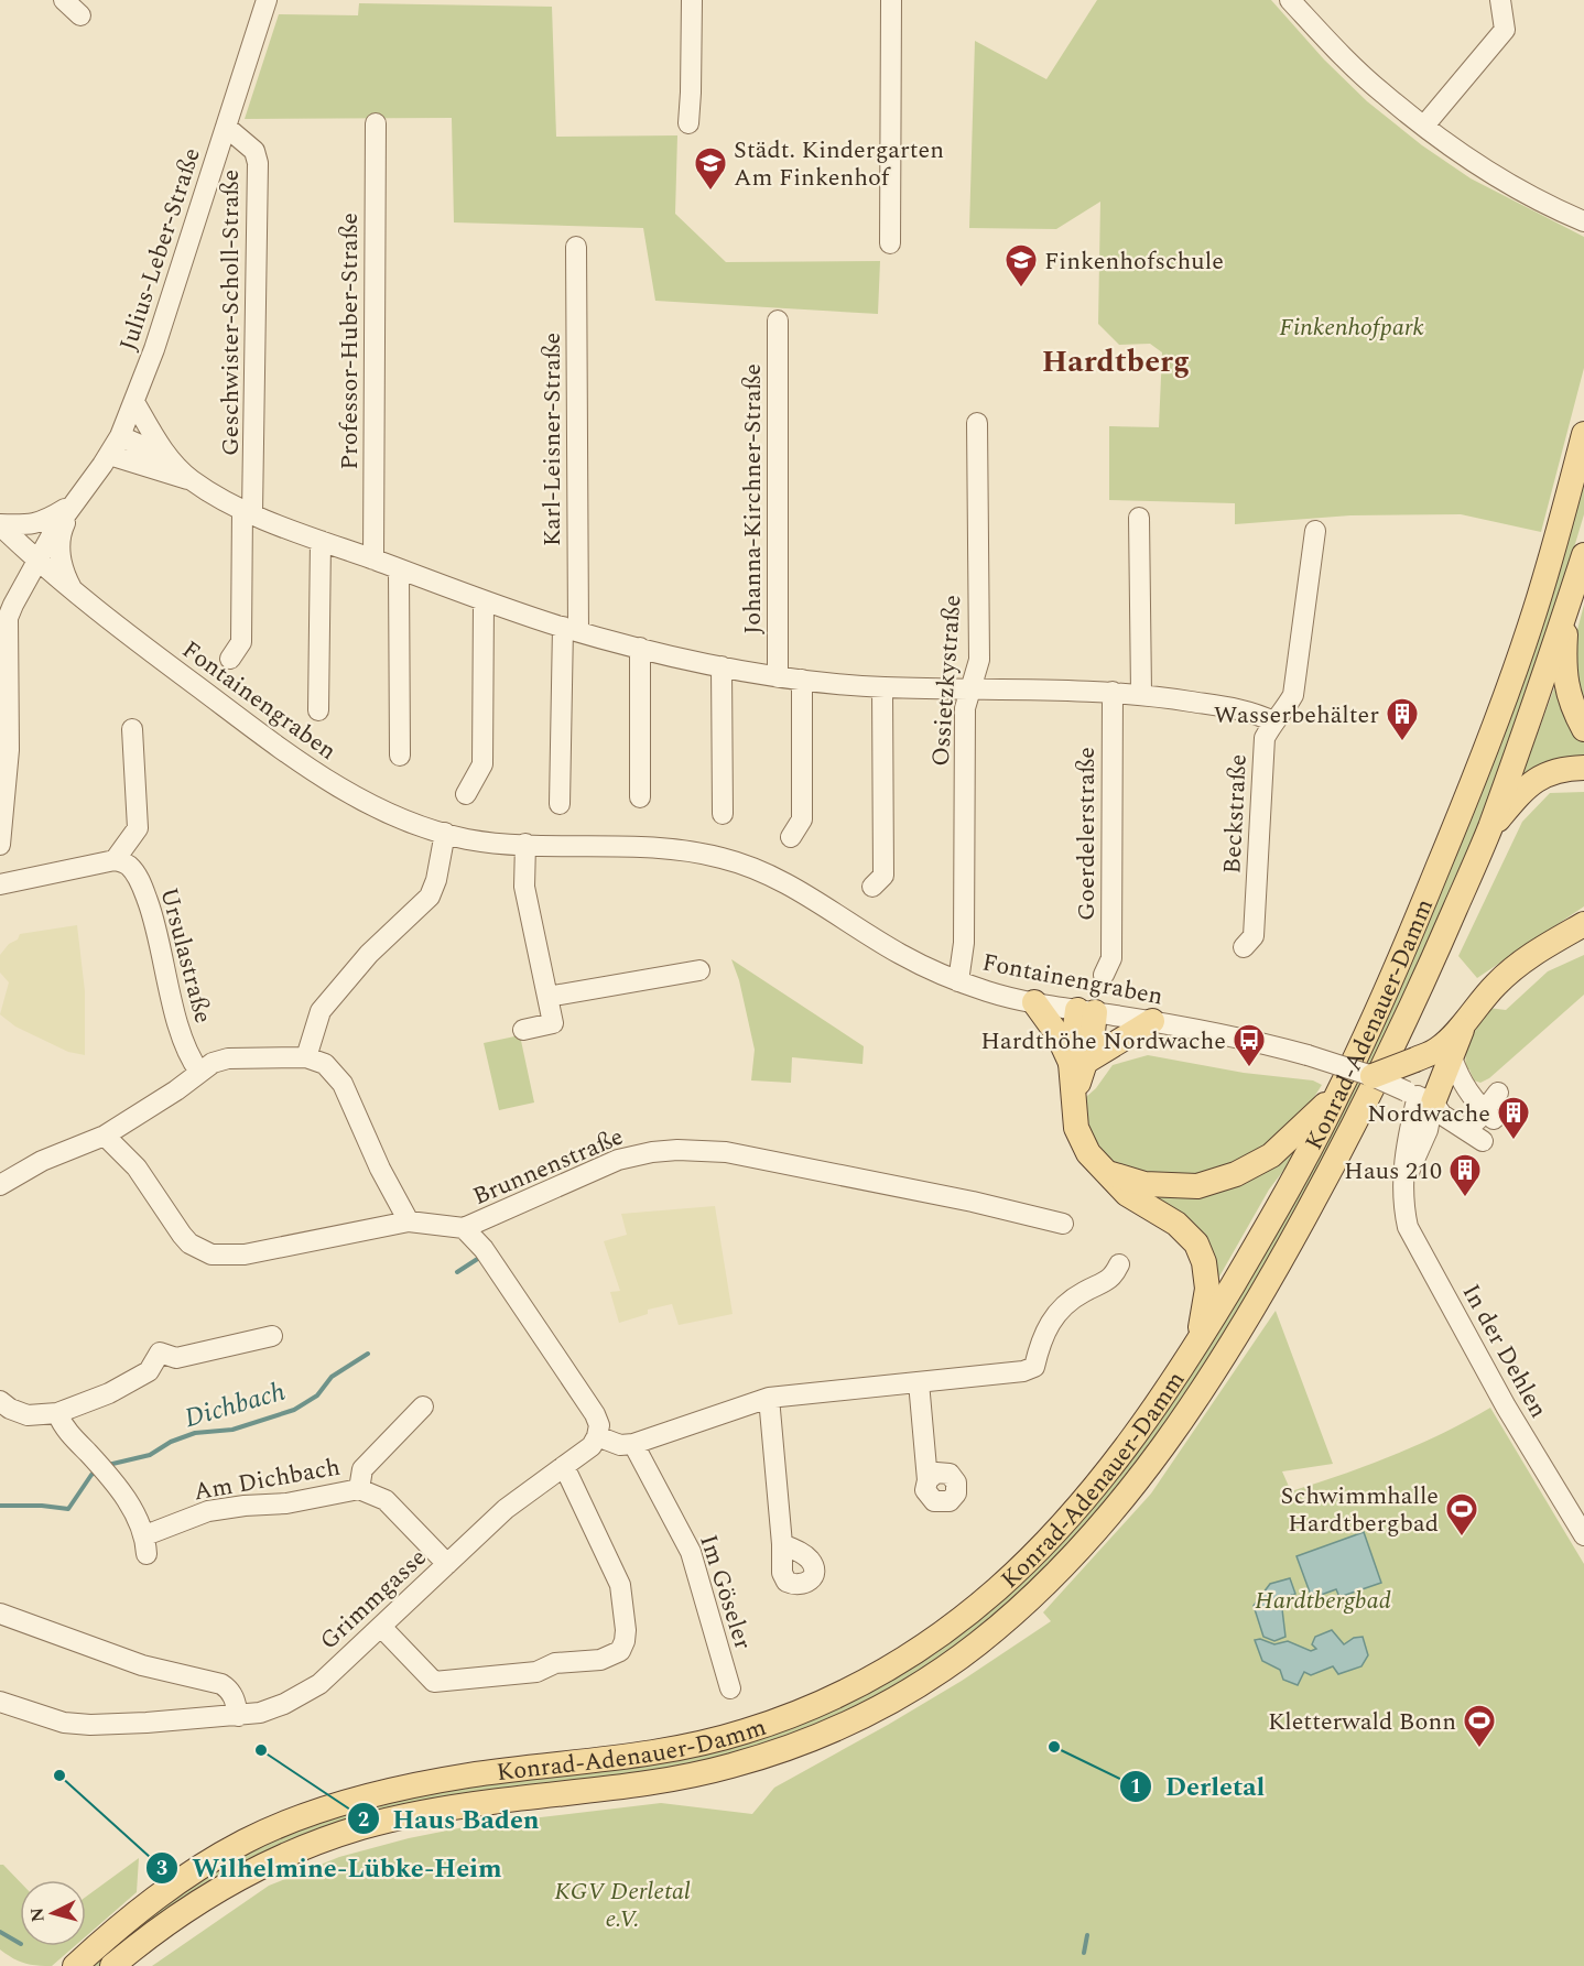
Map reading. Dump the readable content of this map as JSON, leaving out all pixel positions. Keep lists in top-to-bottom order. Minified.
{"streets":{"main road":["Konrad-Adenauer-Damm"],"street":["Julius-Leber-Straße","Geschwister-Scholl-Straße","Professor-Huber-Straße","Karl-Leisner-Straße","Johanna-Kirchner-Straße","Ossietzkystraße","Fontainengraben","Beckstraße","Goerdelerstraße","Ursulastraße","Brunnenstraße","In der Dehlen","Am Dichbach","Im Göseler","Grimmgasse"]},"crossings":[["Julius-Leber-Straße","Geschwister-Scholl-Straße"],["Julius-Leber-Straße","Fontainengraben"],["Ossietzkystraße","Fontainengraben"],["Fontainengraben","In der Dehlen"],["Am Dichbach","Grimmgasse"]],"districts":["Hardtberg"],"water":["Dichbach"],"parks":["Finkenhofpark","Hardtbergbad","KGV Derletal e.V."],"places":{"school or university":["Städt. Kindergarten Am Finkenhof","Finkenhofschule"],"building":["Wasserbehälter","Nordwache","Haus 210"],"bus stop":["Hardthöhe Nordwache"],"sports":["Schwimmhalle Hardtbergbad","Kletterwald Bonn"],"other":["Derletal","Haus Baden","Wilhelmine-Lübke-Heim"]},"north":"left"}
